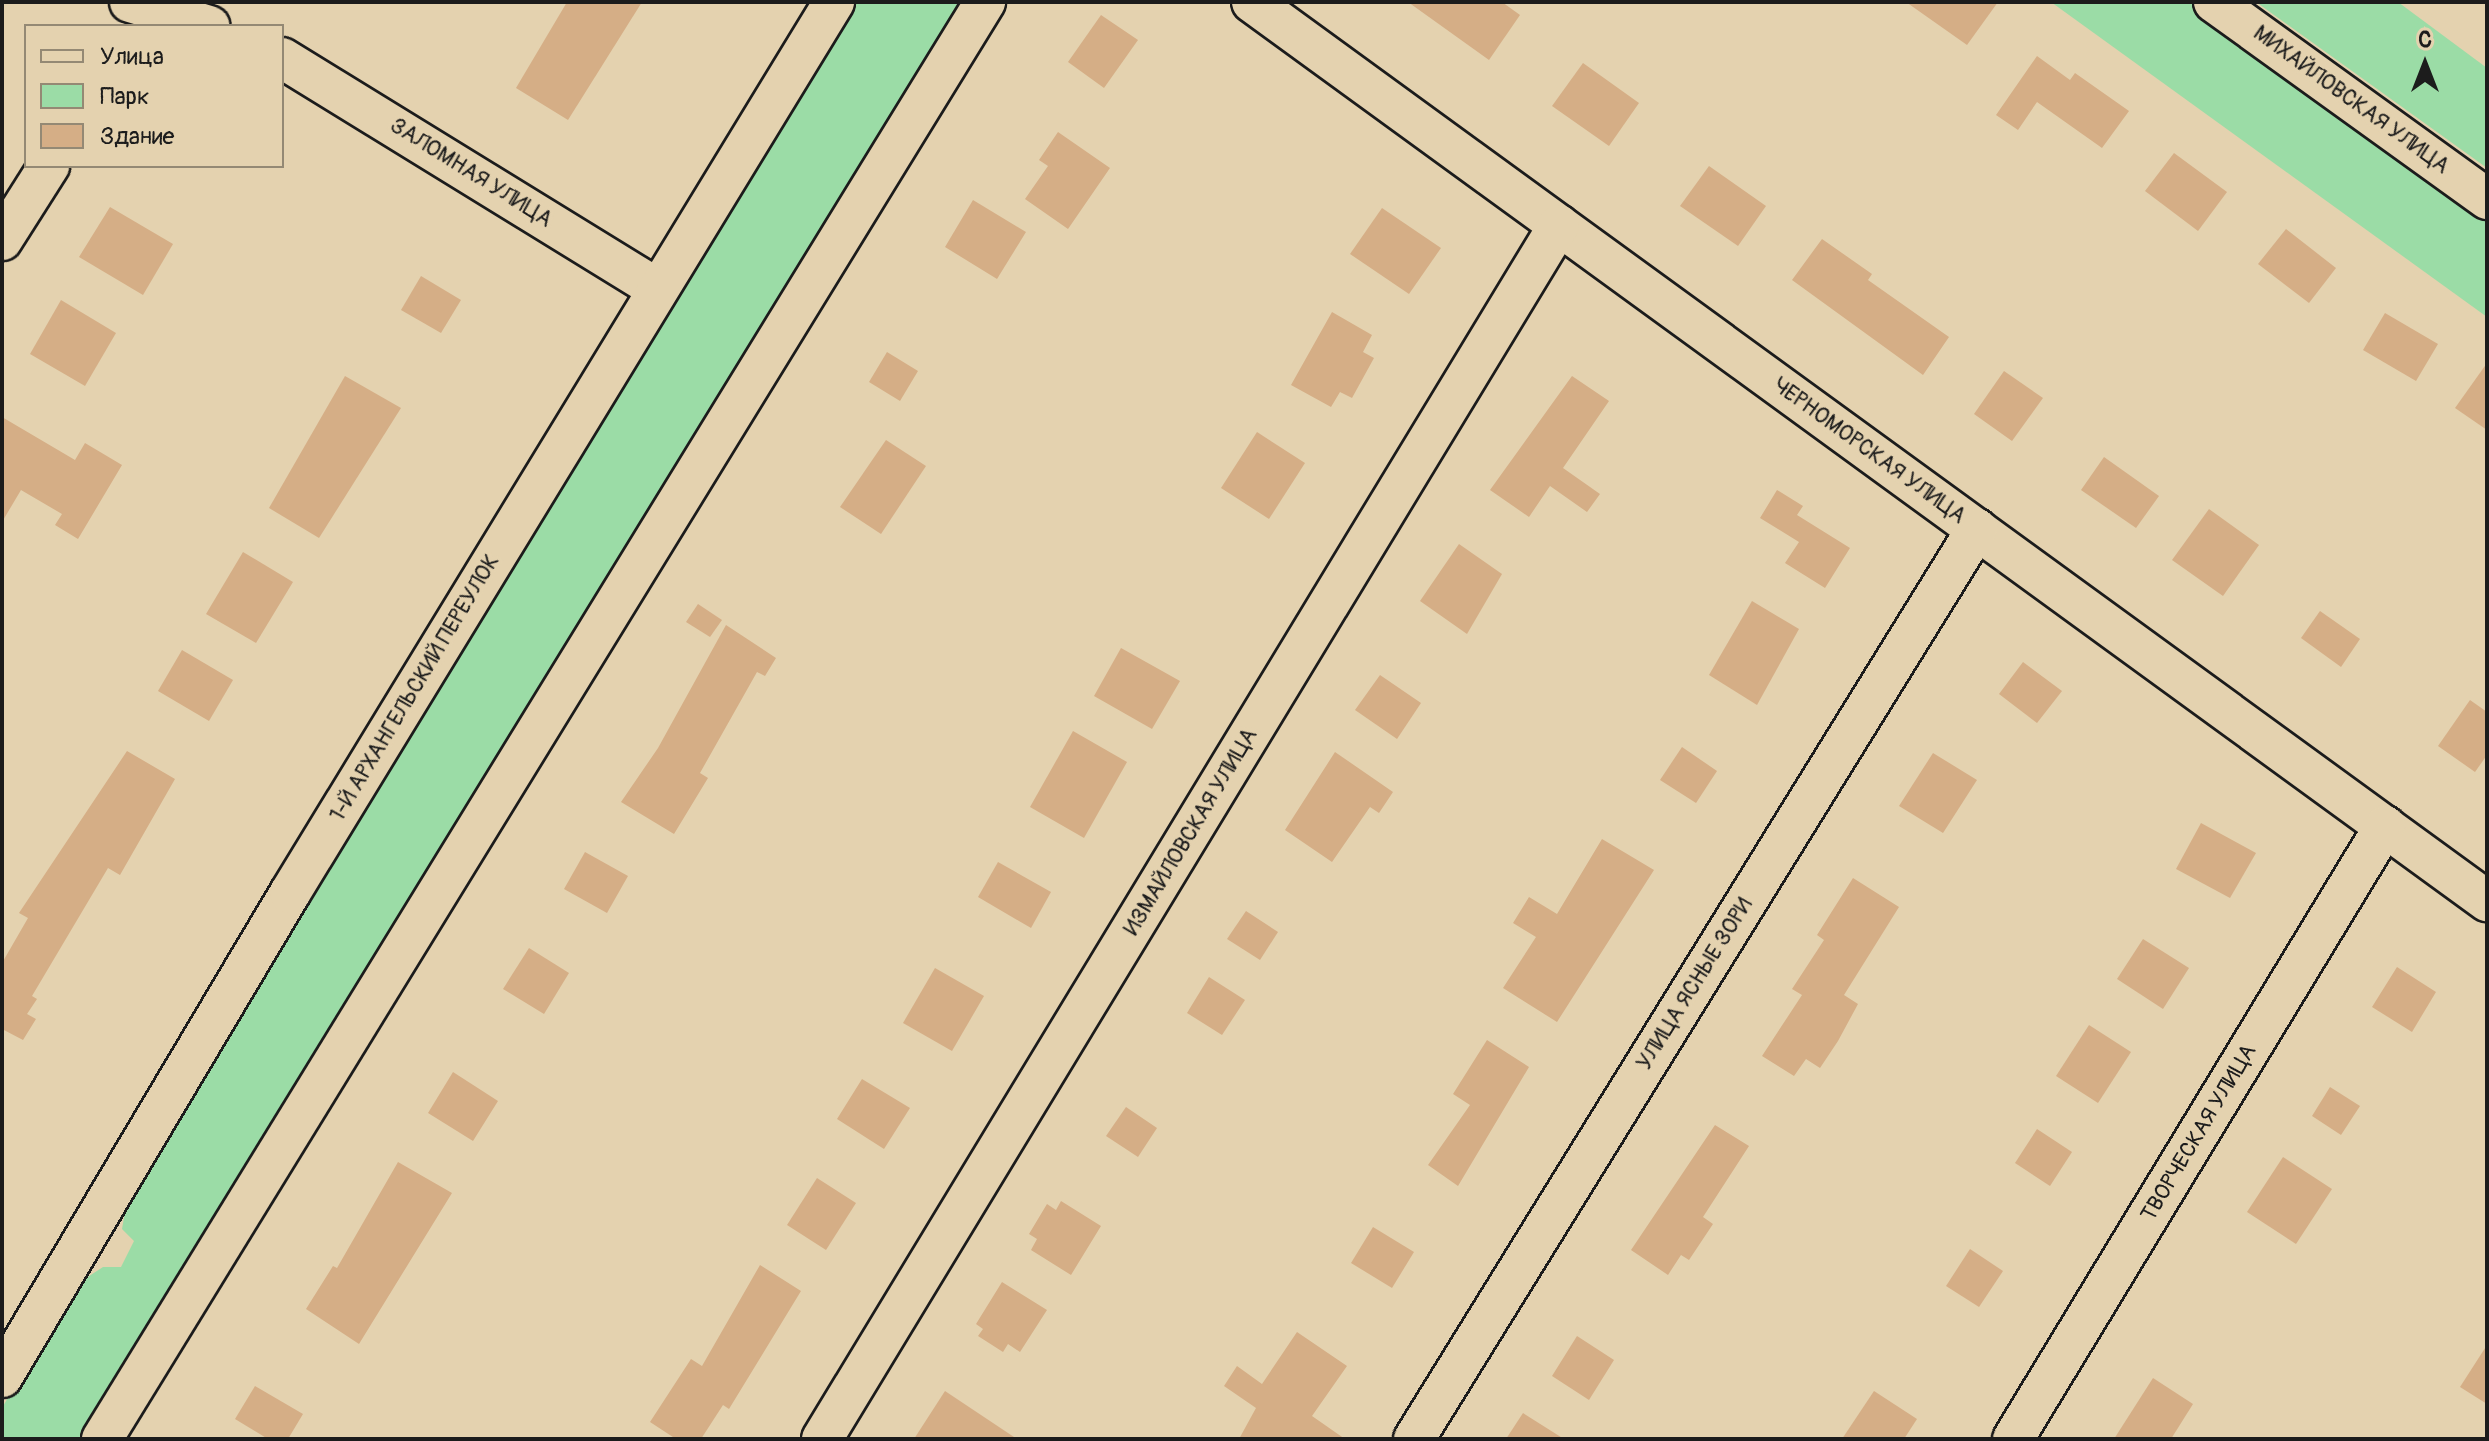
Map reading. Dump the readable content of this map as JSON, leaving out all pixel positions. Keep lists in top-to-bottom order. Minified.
{"streets":{"street":["МИХАЙЛОВСКАЯ УЛИЦА","ЗАЛОМНАЯ УЛИЦА","ЧЕРНОМОРСКАЯ УЛИЦА","1-Й АРХАНГЕЛЬСКИЙ ПЕРЕУЛОК","ИЗМАЙЛОВСКАЯ УЛИЦА","УЛИЦА ЯСНЫЕ ЗОРИ","ТВОРЧЕСКАЯ УЛИЦА"]},"crossings":[["ЗАЛОМНАЯ УЛИЦА","1-Й АРХАНГЕЛЬСКИЙ ПЕРЕУЛОК"],["ЧЕРНОМОРСКАЯ УЛИЦА","ИЗМАЙЛОВСКАЯ УЛИЦА"],["ЧЕРНОМОРСКАЯ УЛИЦА","УЛИЦА ЯСНЫЕ ЗОРИ"],["ЧЕРНОМОРСКАЯ УЛИЦА","ТВОРЧЕСКАЯ УЛИЦА"]],"legend":["Улица","Парк","Здание"],"north":"top"}
